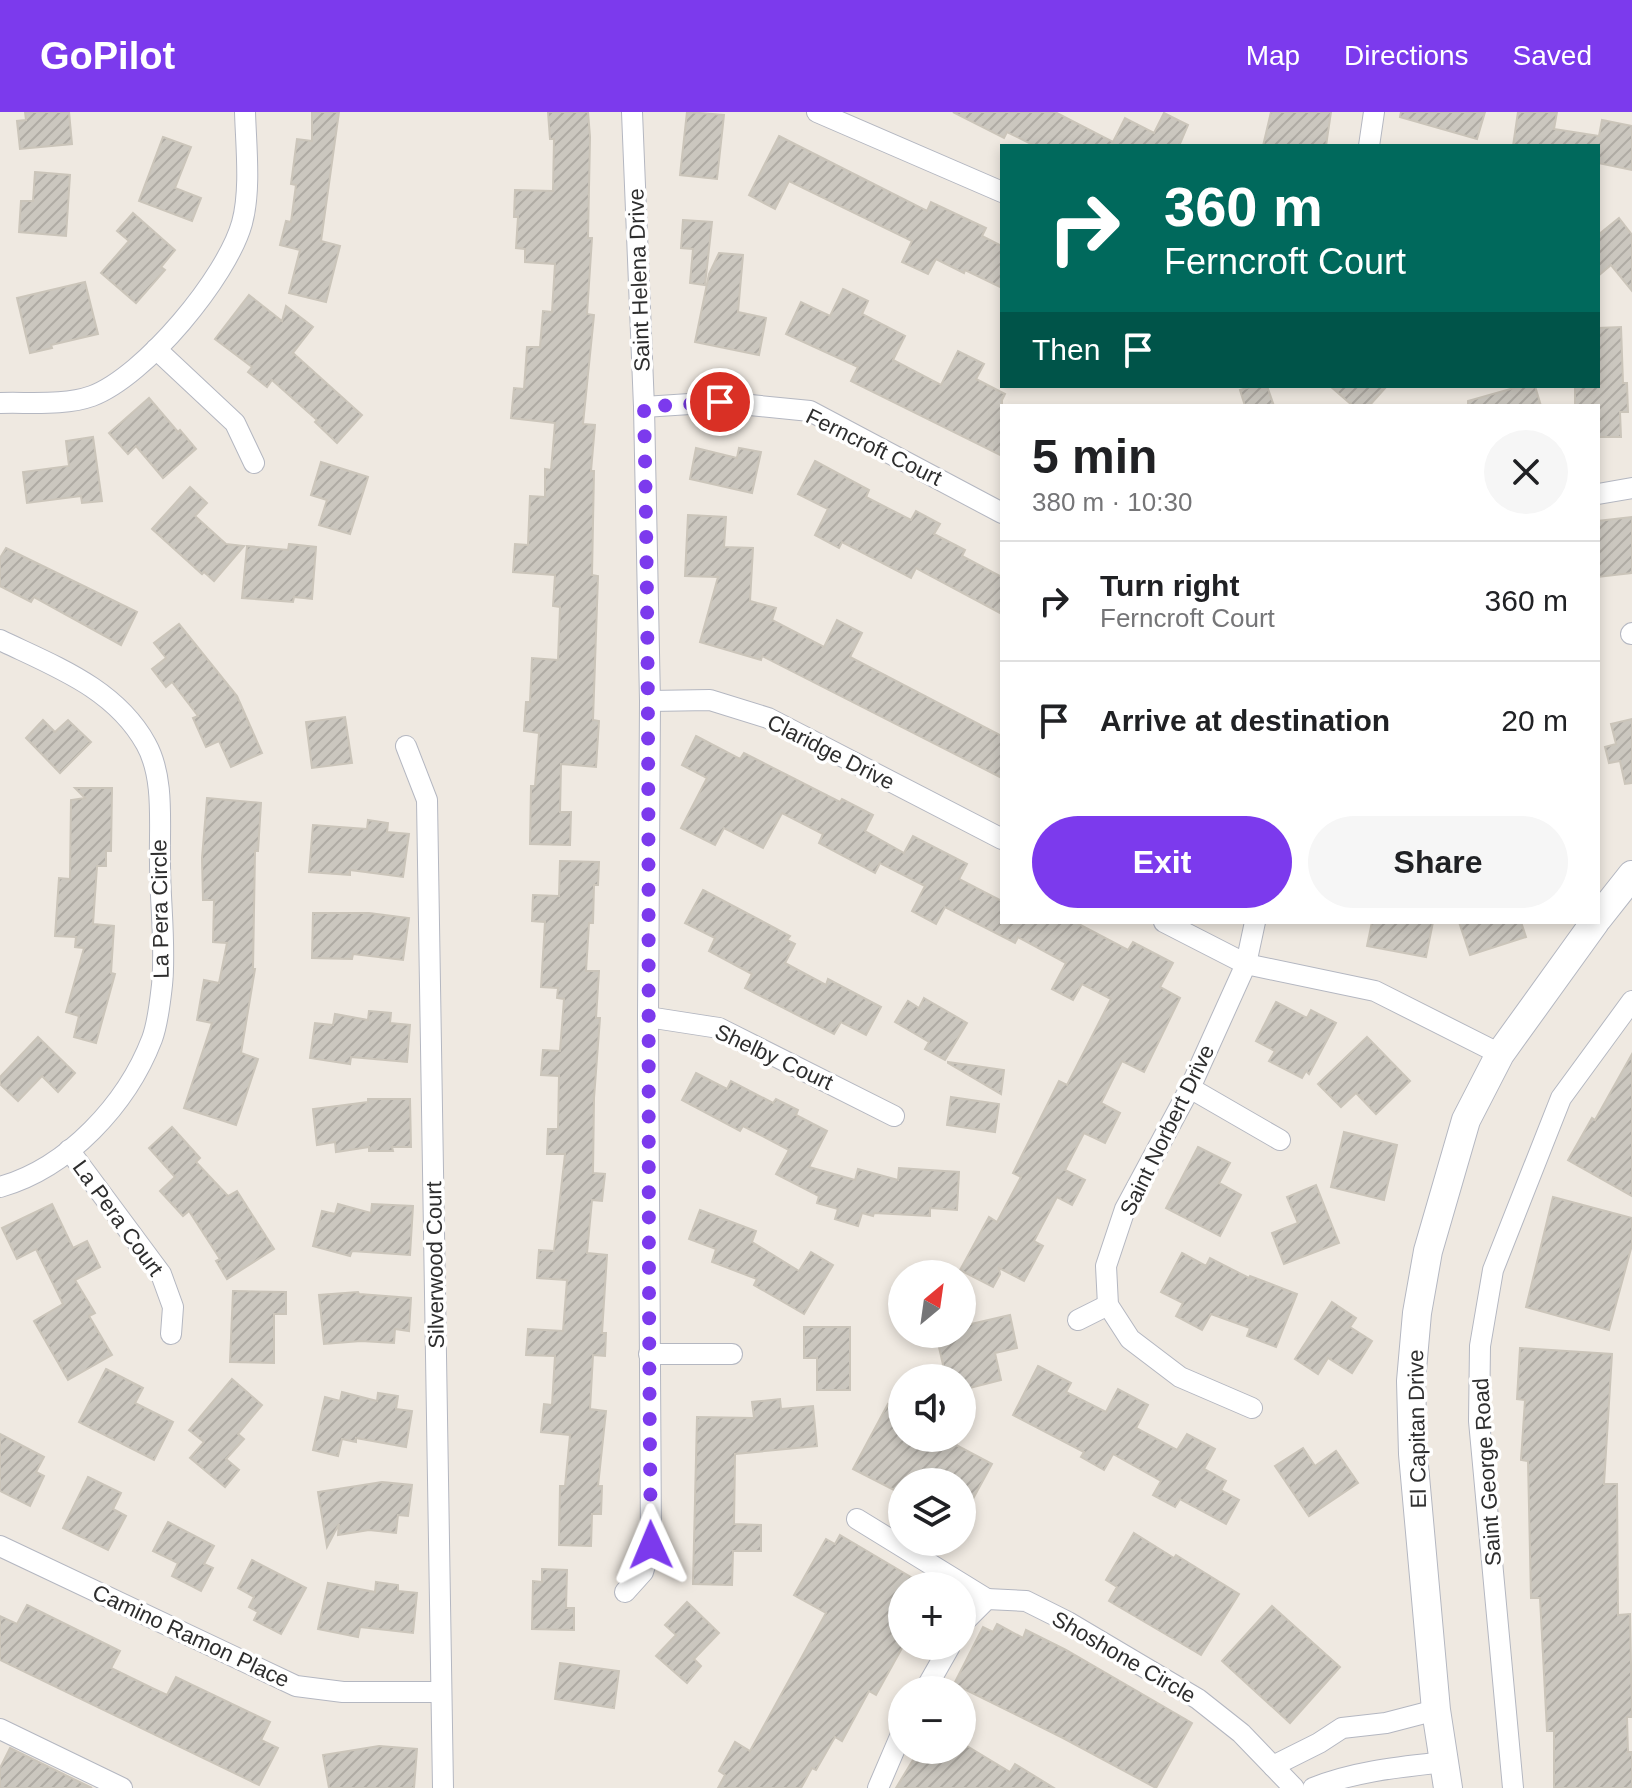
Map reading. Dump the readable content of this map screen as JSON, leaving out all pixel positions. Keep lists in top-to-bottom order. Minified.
{"streets":{"street":["Saint Helena Drive","Ferncroft Court","Claridge Drive","La Pera Circle","Shelby Court","Saint Norbert Drive","La Pera Court","Silverwood Court","El Capitan Drive","Saint George Road","Camino Ramon Place","Shoshone Circle"]},"crossings":[["Saint Helena Drive","Ferncroft Court"],["Saint Helena Drive","Claridge Drive"],["Saint Helena Drive","Shelby Court"],["La Pera Circle","La Pera Court"],["Silverwood Court","Camino Ramon Place"]],"north":"top right","page":{"header":"GoPilot","nav":["Map","Directions","Saved"],"turn":["360 m","Ferncroft Court"],"then":"Then","heading":["5 min","380 m · 10:30"],"list":[{"name":"Turn right","note":"Ferncroft Court","value":"360 m"},{"name":"Arrive at destination","value":"20 m"}],"buttons":["Exit","Share"],"map_buttons":["+","−"]}}
